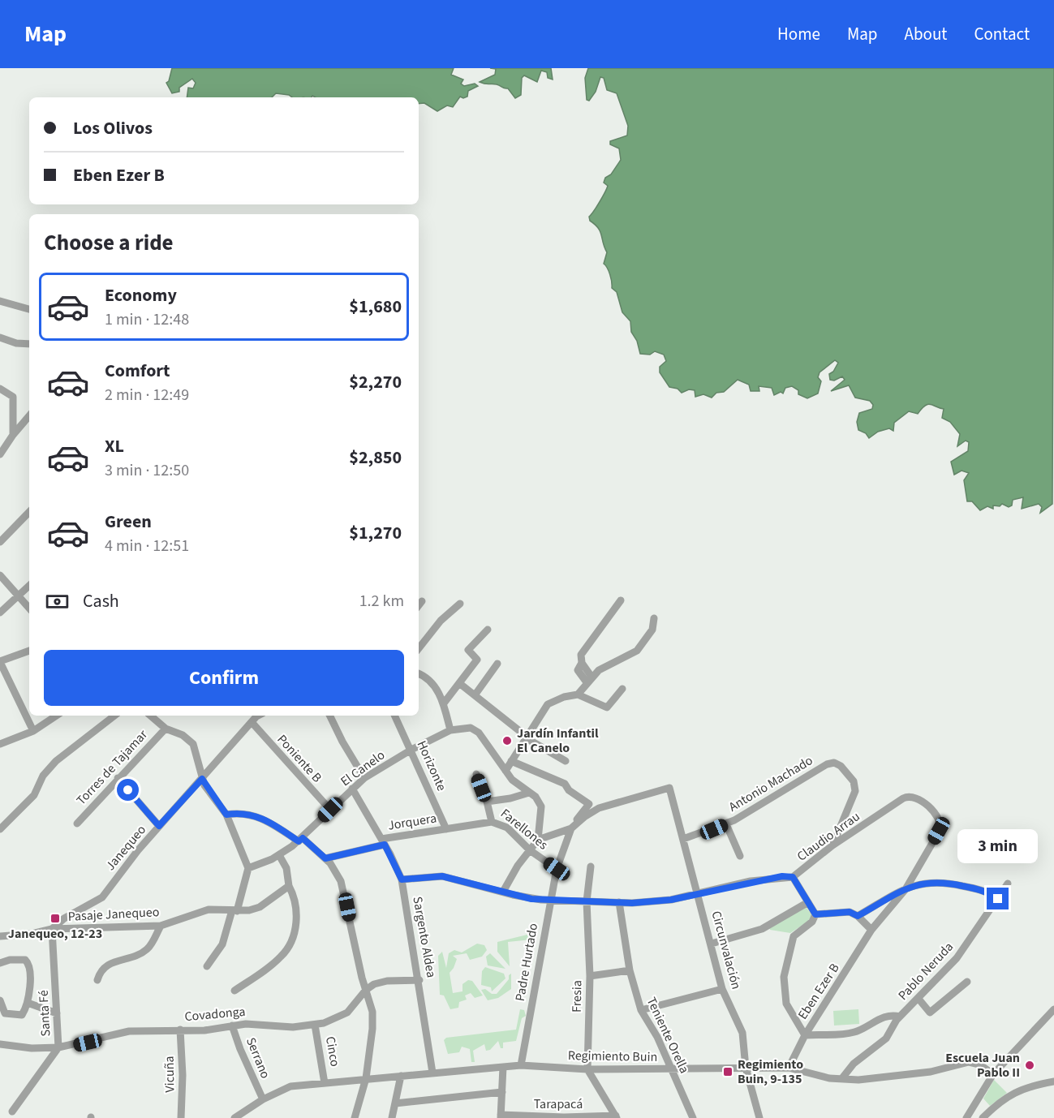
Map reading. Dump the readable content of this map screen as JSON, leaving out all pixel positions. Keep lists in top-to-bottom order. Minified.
{"streets":{"street":["Poniente B","Horizonte","Torres de Tajamar","El Canelo","Antonio Machado","Jorquera","Farellones","Claudio Arrau","Janequeo","Pasaje Janequeo","Sargento Aldea","Circunvalación","Padre Hurtado","Pablo Neruda","Eben Ezer B","Fresia","Santa Fé","Covadonga","Teniente Orella","Cinco","Regimiento Buin","Serrano","Vicuña","Tarapacá"]},"crossings":[["Poniente B","El Canelo"],["Poniente B","Janequeo"],["Horizonte","El Canelo"],["Horizonte","Jorquera"],["El Canelo","Sargento Aldea"],["Antonio Machado","Claudio Arrau"],["Antonio Machado","Circunvalación"],["Jorquera","Farellones"],["Jorquera","Sargento Aldea"],["Farellones","Padre Hurtado"],["Claudio Arrau","Sargento Aldea"],["Claudio Arrau","Circunvalación"],["Claudio Arrau","Padre Hurtado"],["Claudio Arrau","Eben Ezer B"],["Claudio Arrau","Fresia"],["Claudio Arrau","Teniente Orella"],["Janequeo","Pasaje Janequeo"],["Janequeo","Santa Fé"],["Pasaje Janequeo","Santa Fé"],["Sargento Aldea","Covadonga"],["Sargento Aldea","Regimiento Buin"],["Circunvalación","Padre Hurtado"],["Circunvalación","Regimiento Buin"],["Padre Hurtado","Regimiento Buin"],["Pablo Neruda","Eben Ezer B"],["Eben Ezer B","Regimiento Buin"],["Fresia","Regimiento Buin"],["Santa Fé","Covadonga"],["Covadonga","Cinco"],["Covadonga","Serrano"],["Covadonga","Vicuña"],["Teniente Orella","Regimiento Buin"],["Cinco","Regimiento Buin"],["Regimiento Buin","Serrano"]],"places":{"other":["Jardín Infantil El Canelo","Escuela Juan Pablo II"],"transit":["Janequeo, 12-23","Regimiento Buin, 9-135"]},"page":{"header":"Map","nav":["Home","Map","About","Contact"],"banner":["Los Olivos","Eben Ezer B"],"heading":"Choose a ride","list":[{"name":"Economy","note":"1 min · 12:48","value":"$1,680"},{"name":"Comfort","note":"2 min · 12:49","value":"$2,270"},{"name":"XL","note":"3 min · 12:50","value":"$2,850"},{"name":"Green","note":"4 min · 12:51","value":"$1,270"}],"pay":["Cash","1.2 km"],"buttons":"Confirm","bubble":"3 min"}}
